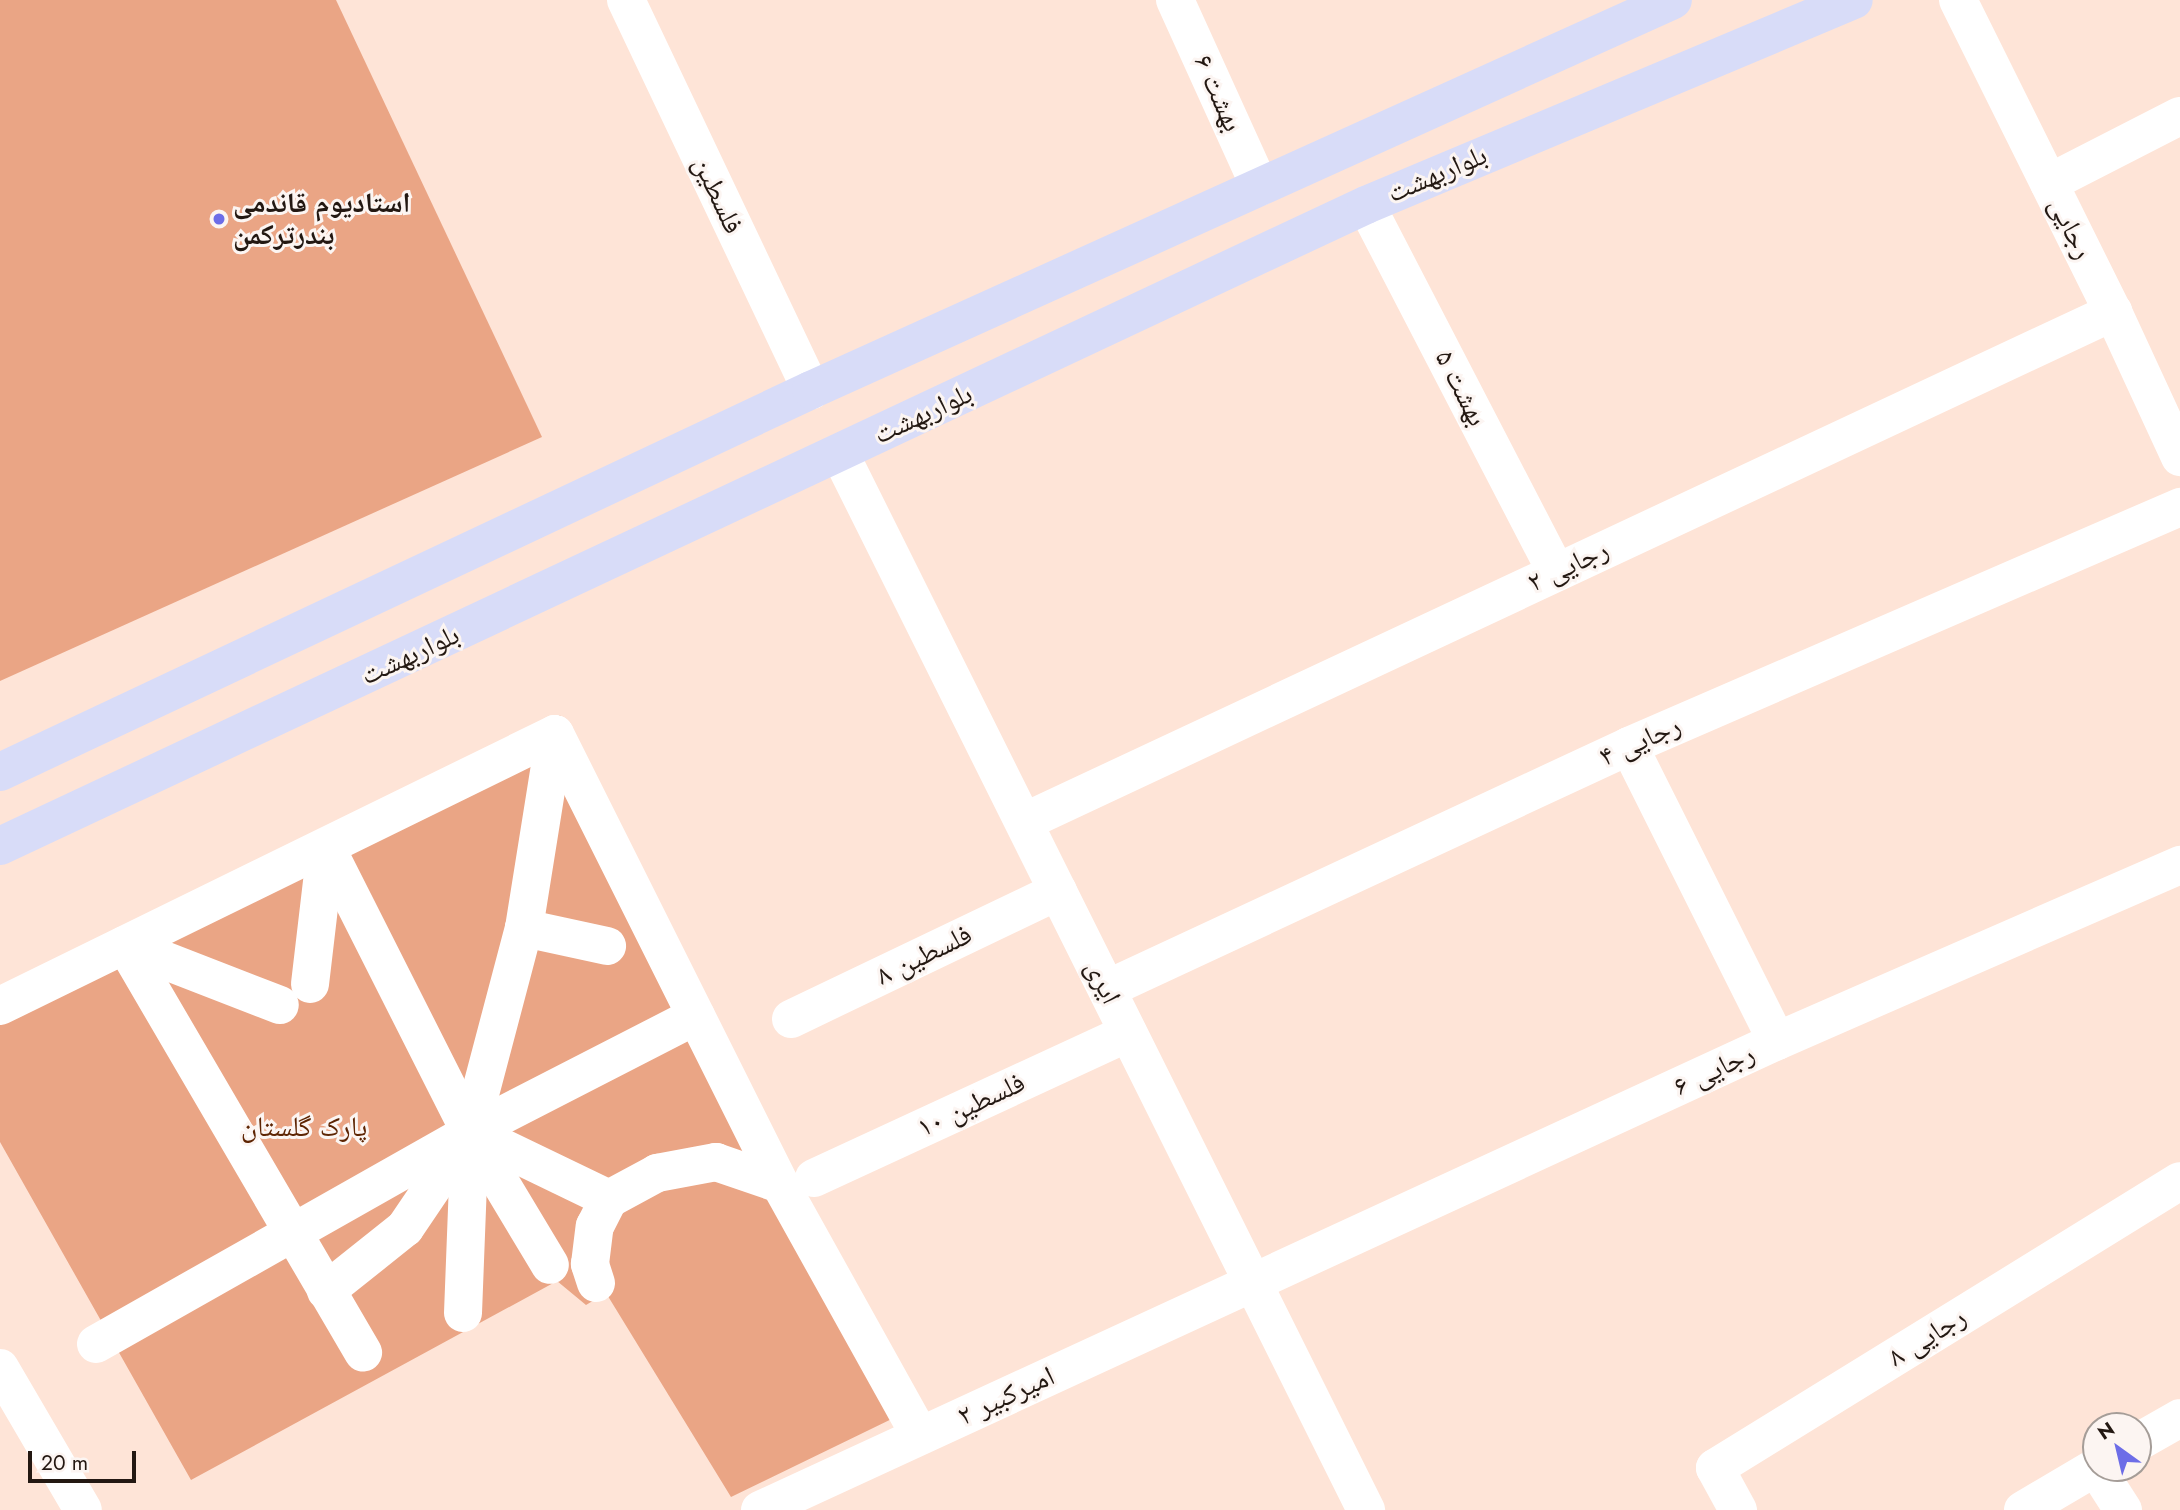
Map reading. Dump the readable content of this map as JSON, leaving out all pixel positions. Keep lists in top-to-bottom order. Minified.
{"streets":{"main road":["بلواربهشت"],"street":["بهشت ۶","فلسطین","رجایی","بهشت ۵","رجایی ۲","رجایی ۴","فلسطین ۸","ایری","رجایی ۶","فلسطین ۱۰","رجایی ۸","امیرکبیر ۲"]},"crossings":[["بلواربهشت","بهشت ۵"],["بلواربهشت","ایری"],["رجایی","رجایی ۲"],["بهشت ۵","رجایی ۲"],["رجایی ۲","ایری"],["رجایی ۴","ایری"],["فلسطین ۸","ایری"],["ایری","رجایی ۶"],["ایری","فلسطین ۱۰"],["ایری","امیرکبیر ۲"],["رجایی ۶","امیرکبیر ۲"]],"parks":["پارک گلستان"],"places":["استادیوم قاندمی بندرترکمن"],"scale_bar":"20 m","north":"top left"}
